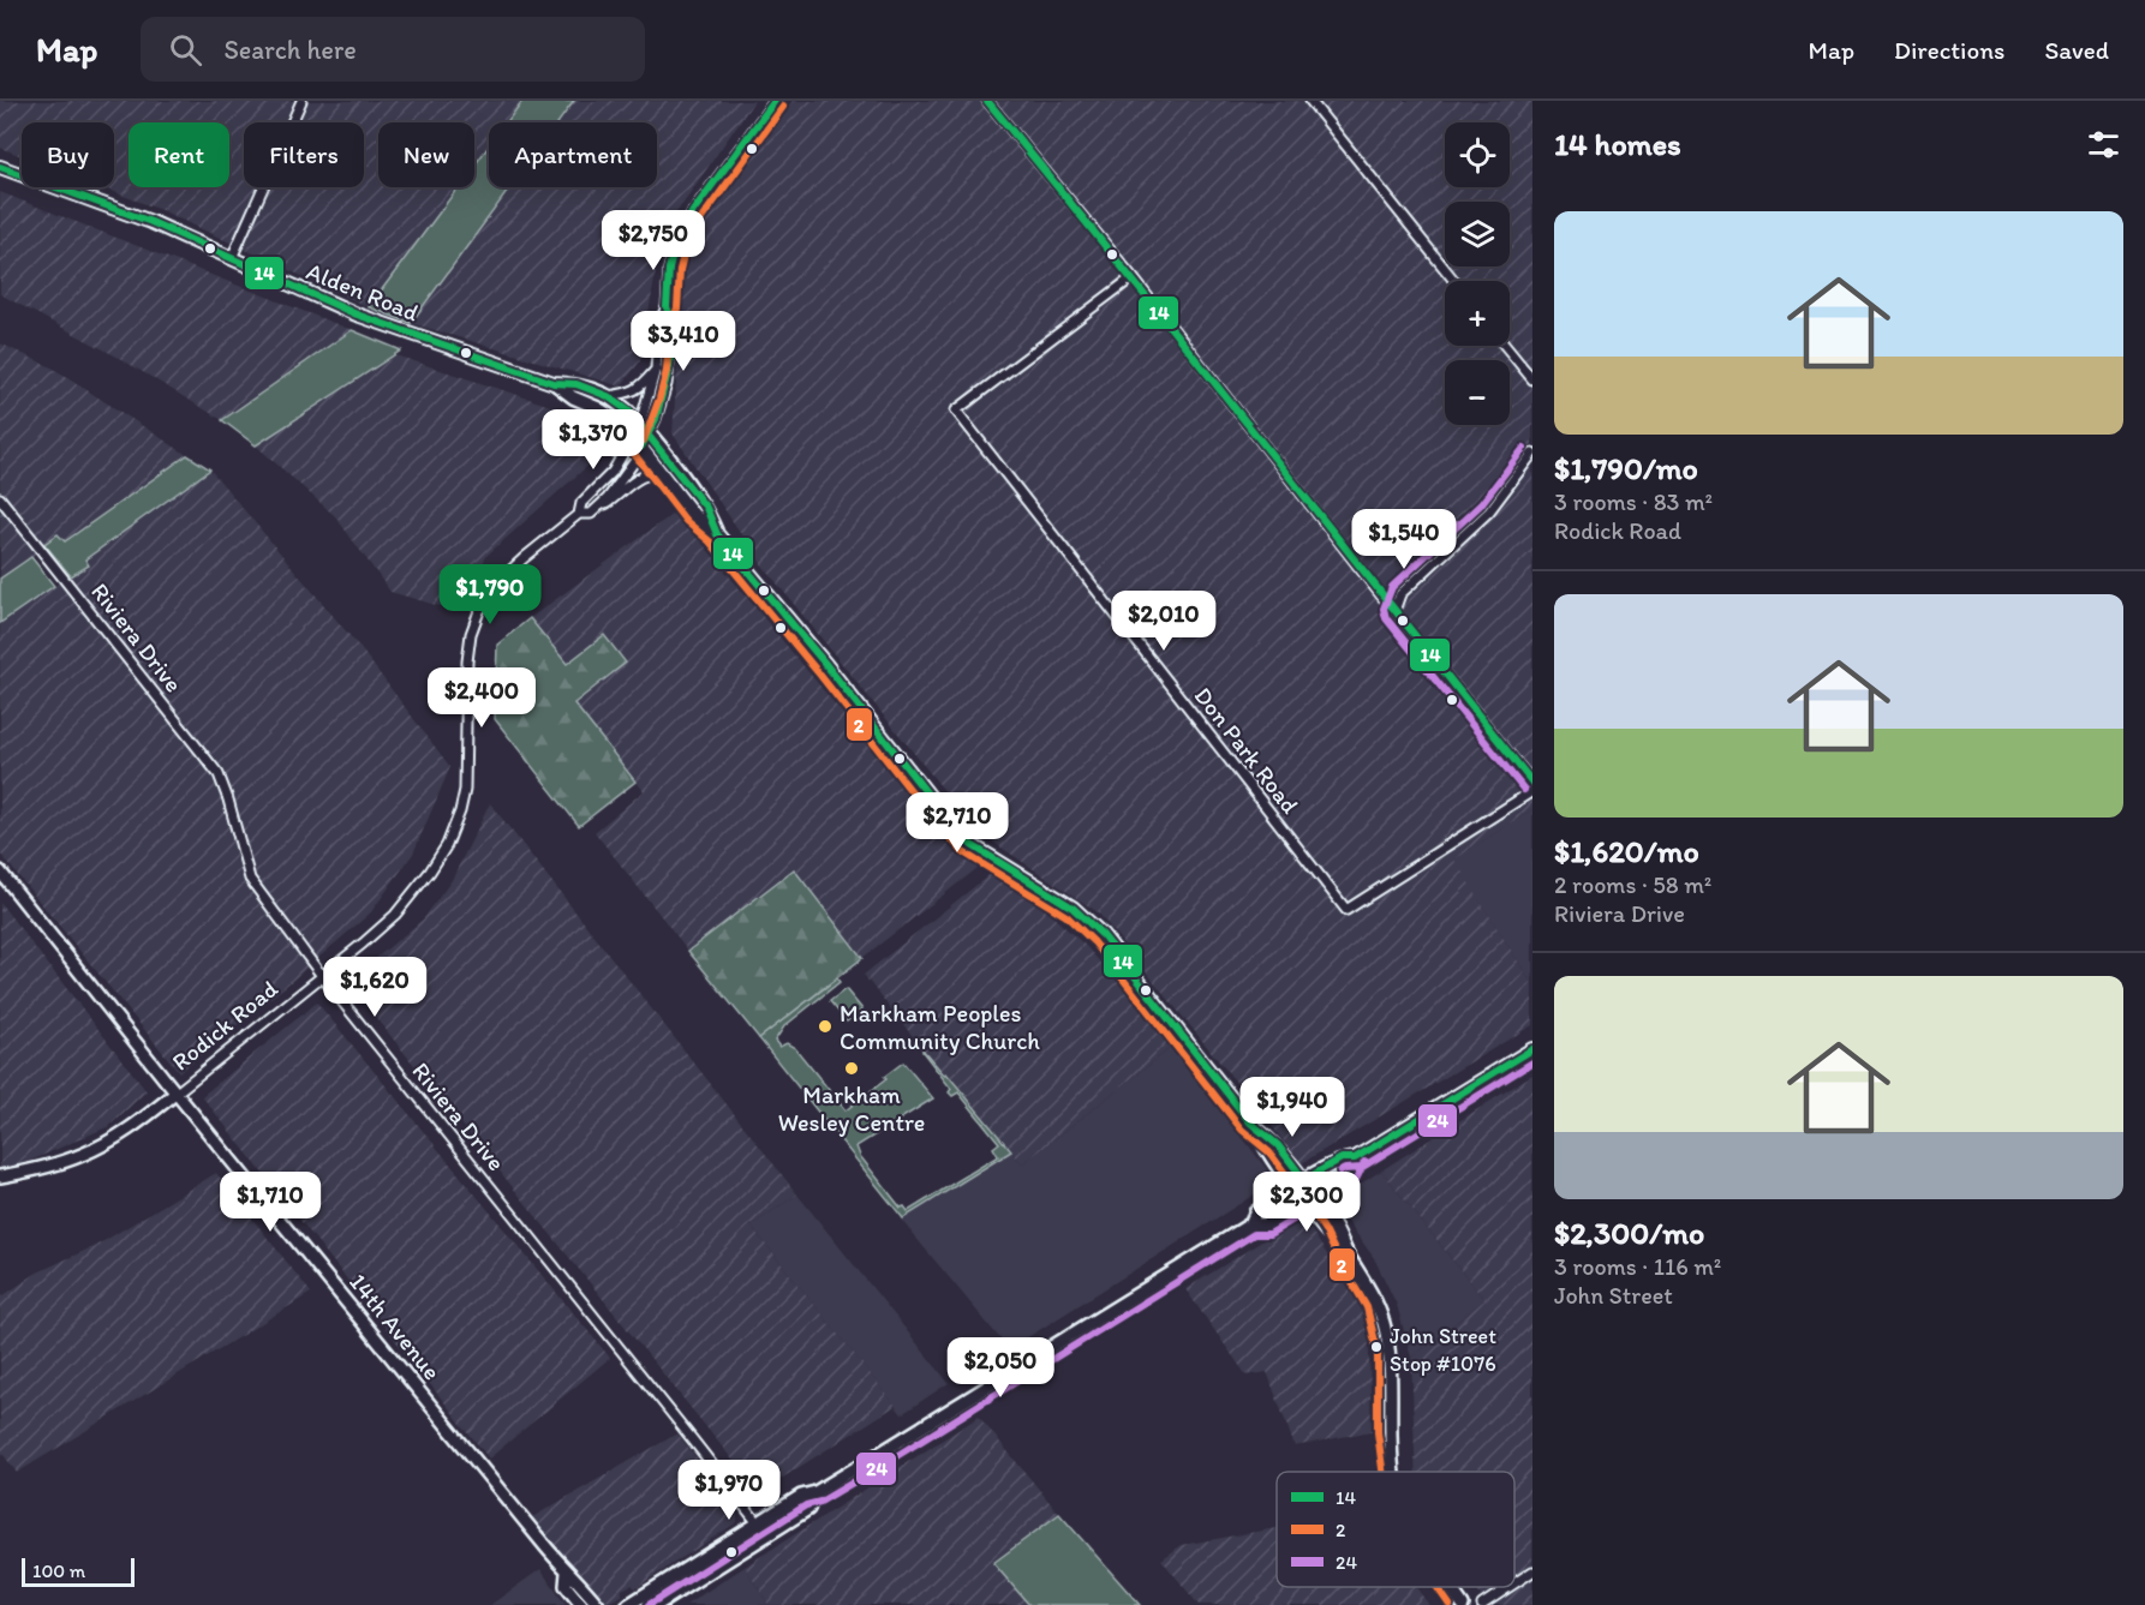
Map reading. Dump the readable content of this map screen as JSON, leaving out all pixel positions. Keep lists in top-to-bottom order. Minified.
{"streets":{"main road":["Alden Road","Rodick Road","14th Avenue"],"street":["Riviera Drive","Don Park Road"]},"crossings":[["Alden Road","Rodick Road"],["Riviera Drive","Rodick Road"],["Rodick Road","14th Avenue"]],"places":["Markham Peoples Community Church","Markham Wesley Centre","John Street Stop #1076"],"lines":["transit line 14","transit line 2","transit line 24"],"legend":["14","2","24"],"scale_bar":"100 m","page":{"header":"Map","search":"Search here","nav":["Map","Directions","Saved"],"heading":"14 homes","map_buttons":["+","−"],"chip":["Buy","Rent","Filters","New","Apartment"],"list":[{"name":"$1,790/mo","note":"3 rooms · 83 m² · Rodick Road"},{"name":"$1,620/mo","note":"2 rooms · 58 m² · Riviera Drive"},{"name":"$2,300/mo","note":"3 rooms · 116 m² · John Street"}],"price":["$2,750","$3,410","$1,370","$1,540","$1,790","$2,010","$2,400","$2,710","$1,620","$1,940","$1,710","$2,300","$2,050","$1,970"],"scale":"100 m"}}
